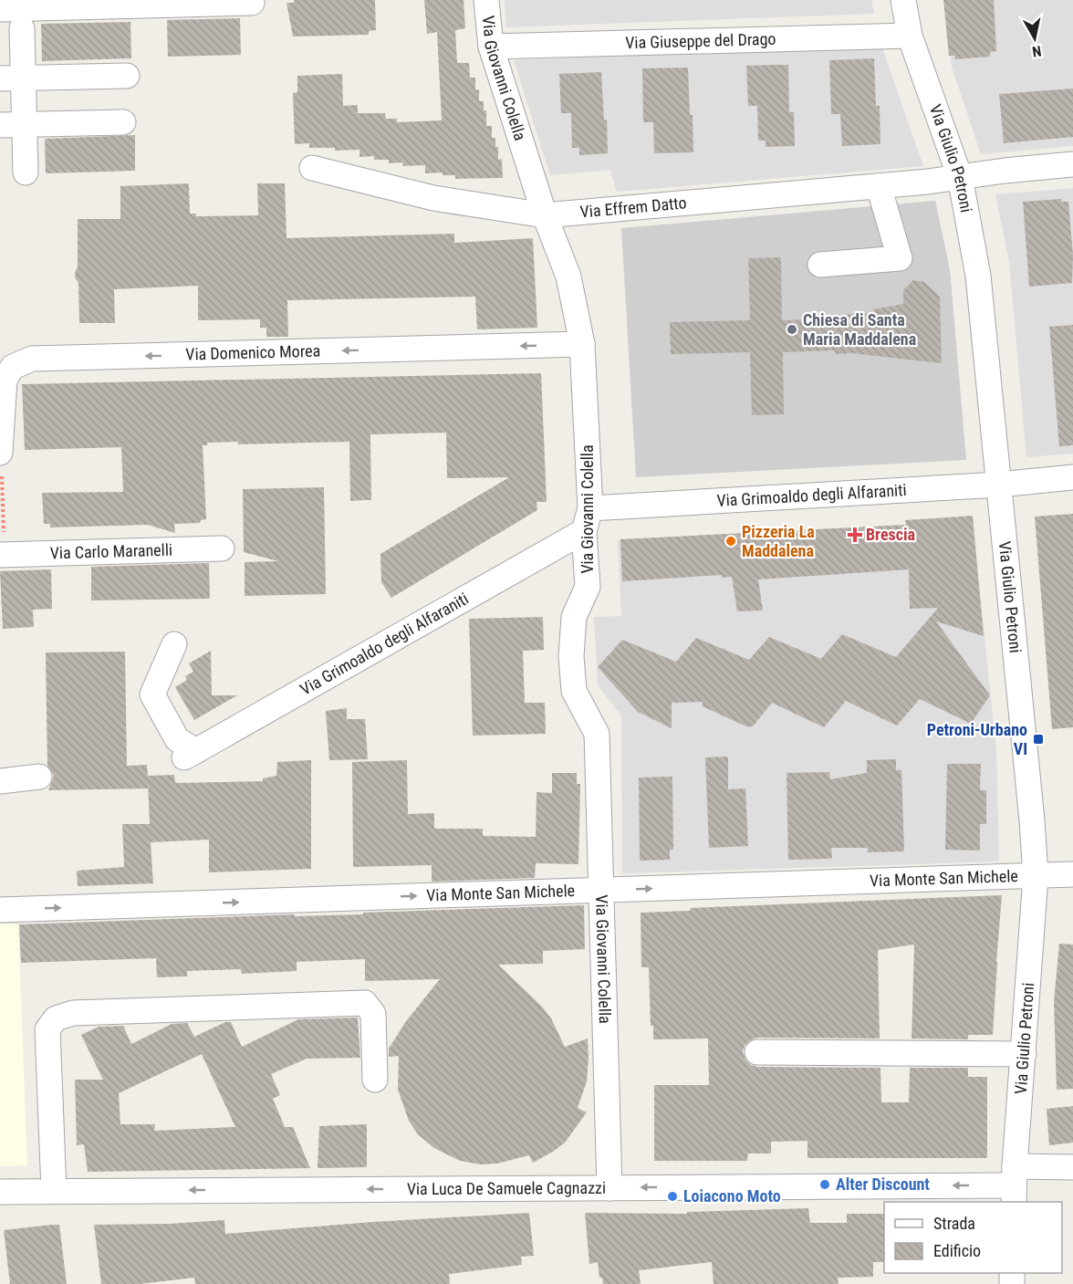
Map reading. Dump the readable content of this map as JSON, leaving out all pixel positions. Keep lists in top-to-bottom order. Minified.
{"streets":{"street":["Via Giuseppe del Drago","Via Giovanni Colella","Via Giulio Petroni","Via Effrem Datto","Via Domenico Morea","Via Grimoaldo degli Alfaraniti","Via Carlo Maranelli","Via Monte San Michele","Via Luca De Samuele Cagnazzi"]},"crossings":[["Via Giuseppe del Drago","Via Giovanni Colella"],["Via Giuseppe del Drago","Via Giulio Petroni"],["Via Giovanni Colella","Via Effrem Datto"],["Via Giovanni Colella","Via Domenico Morea"],["Via Giovanni Colella","Via Grimoaldo degli Alfaraniti"],["Via Giovanni Colella","Via Monte San Michele"],["Via Giovanni Colella","Via Luca De Samuele Cagnazzi"],["Via Giulio Petroni","Via Effrem Datto"],["Via Giulio Petroni","Via Grimoaldo degli Alfaraniti"],["Via Giulio Petroni","Via Monte San Michele"],["Via Giulio Petroni","Via Luca De Samuele Cagnazzi"]],"one_way":["Via Domenico Morea","Via Monte San Michele","Via Luca De Samuele Cagnazzi"],"places":{"other":["Chiesa di Santa Maria Maddalena","Pizzeria La Maddalena","Alter Discount","Loiacono Moto"],"health":["Brescia"],"transit":["Petroni-Urbano VI"]},"legend":["Strada","Edificio"],"north":"bottom"}
